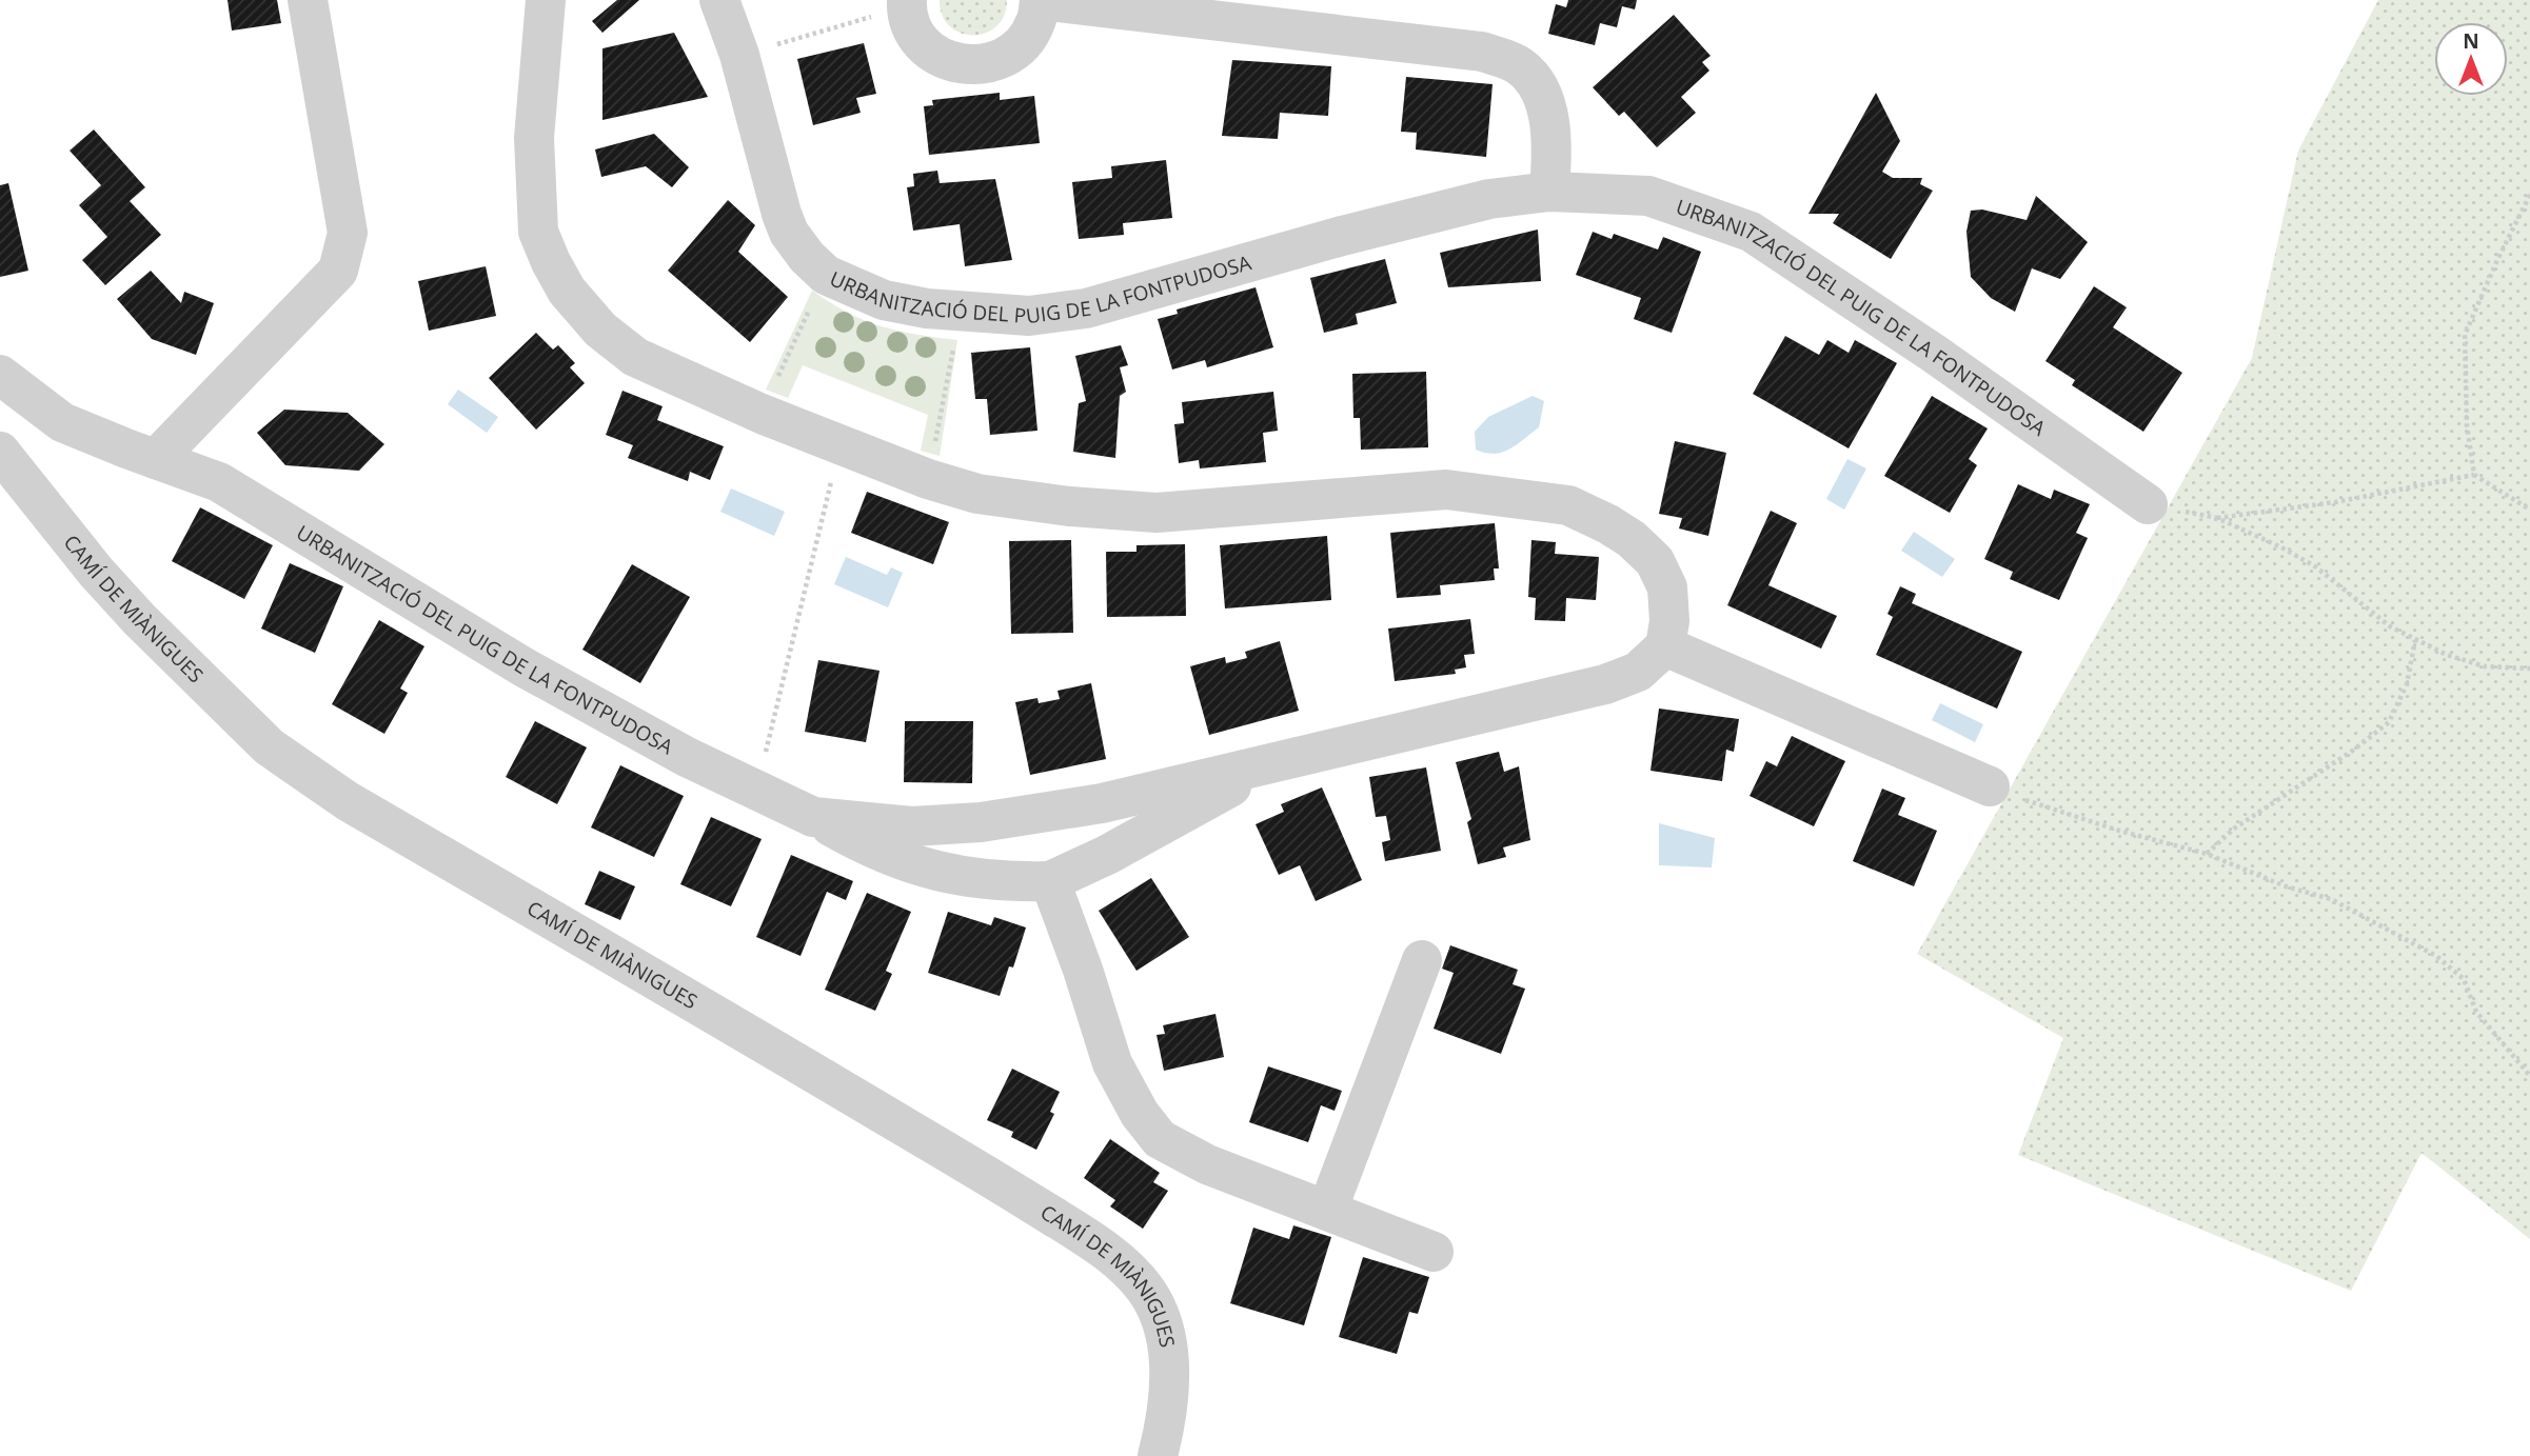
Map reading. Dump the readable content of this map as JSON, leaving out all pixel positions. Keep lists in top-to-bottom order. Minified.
{"streets":{"street":["URBANITZACIÓ DEL PUIG DE LA FONTPUDOSA","CAMÍ DE MIÀNIGUES"]},"north":"top"}
